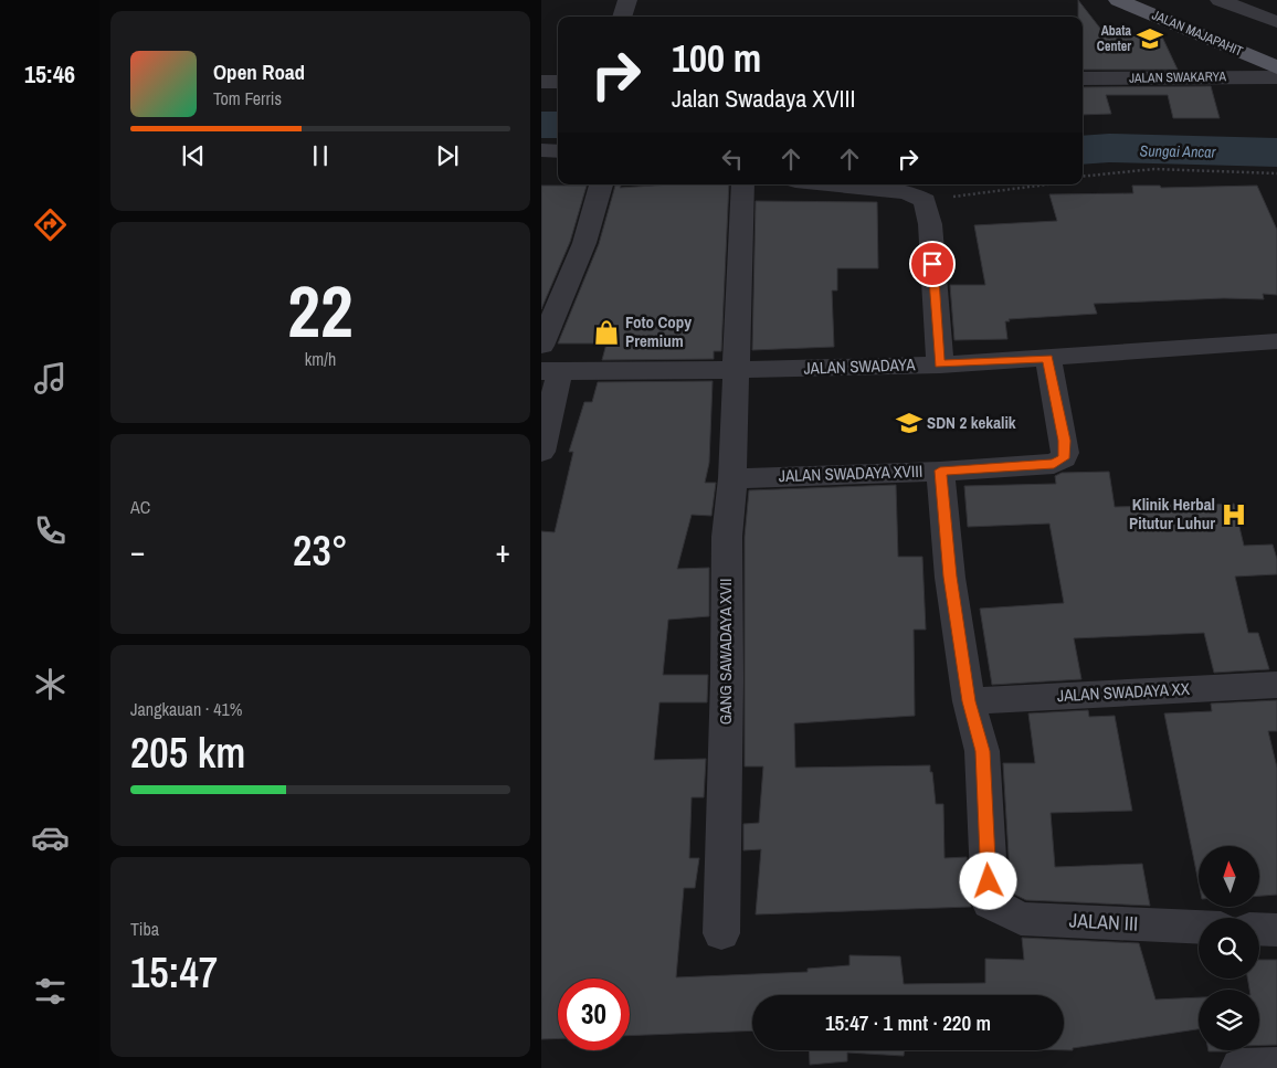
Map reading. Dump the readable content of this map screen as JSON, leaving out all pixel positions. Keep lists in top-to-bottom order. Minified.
{"streets":{"main road":["JALAN MAJAPAHIT"],"street":["JALAN SWAKARYA","JALAN SWADAYA","JALAN SWADAYA XVIII","GANG SAWADAYA XVII","JALAN SWADAYA XX","JALAN III"]},"crossings":[["JALAN SWADAYA","JALAN SWADAYA XVIII"],["JALAN SWADAYA","GANG SAWADAYA XVII"],["JALAN SWADAYA XVIII","GANG SAWADAYA XVII"],["JALAN SWADAYA XX","JALAN III"]],"water":["Sungai Ancar"],"places":{"school or university":["Abata Center","SDN 2 kekalik"],"shop":["Foto Copy Premium"],"hospital":["Klinik Herbal Pitutur Luhur"]},"north":"top","page":{"tabs":"15:46","turn":["100 m","Jalan Swadaya XVIII"],"song":["Open Road","Tom Ferris"],"tile":[["22","km/h"],"AC",["Jangkauan · 41%","205 km"],["Tiba","15:47"]],"heat":["−","23°","+"],"limit":"30","trip":"15:47 · 1 mnt · 220 m"}}
